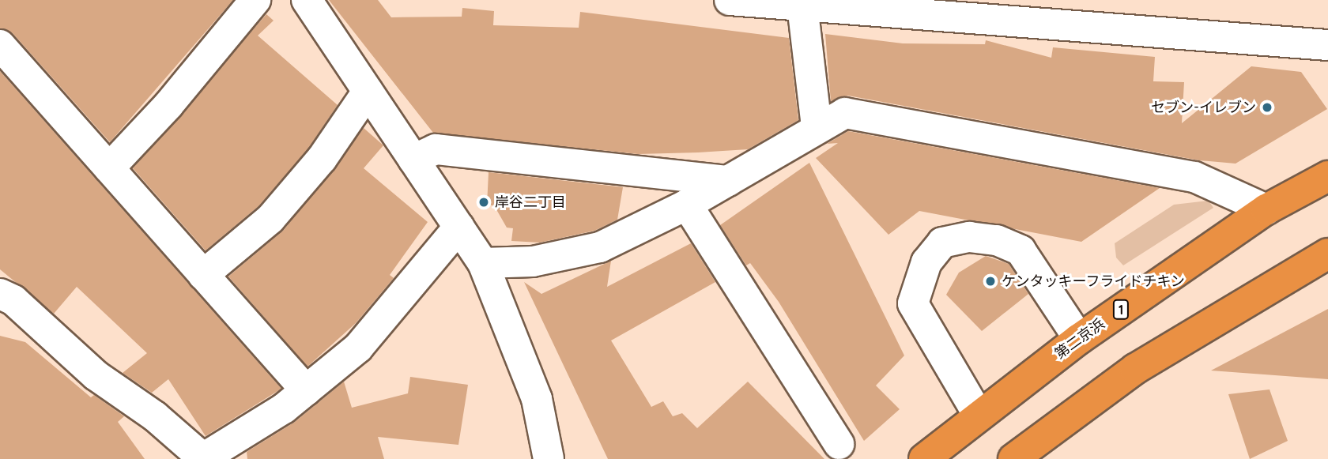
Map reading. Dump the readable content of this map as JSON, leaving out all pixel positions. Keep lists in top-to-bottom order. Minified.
{"streets":{"highway":["1","第二京浜"]},"places":["セブン-イレブン","岸谷二丁目","ケンタッキーフライドチキン"]}
